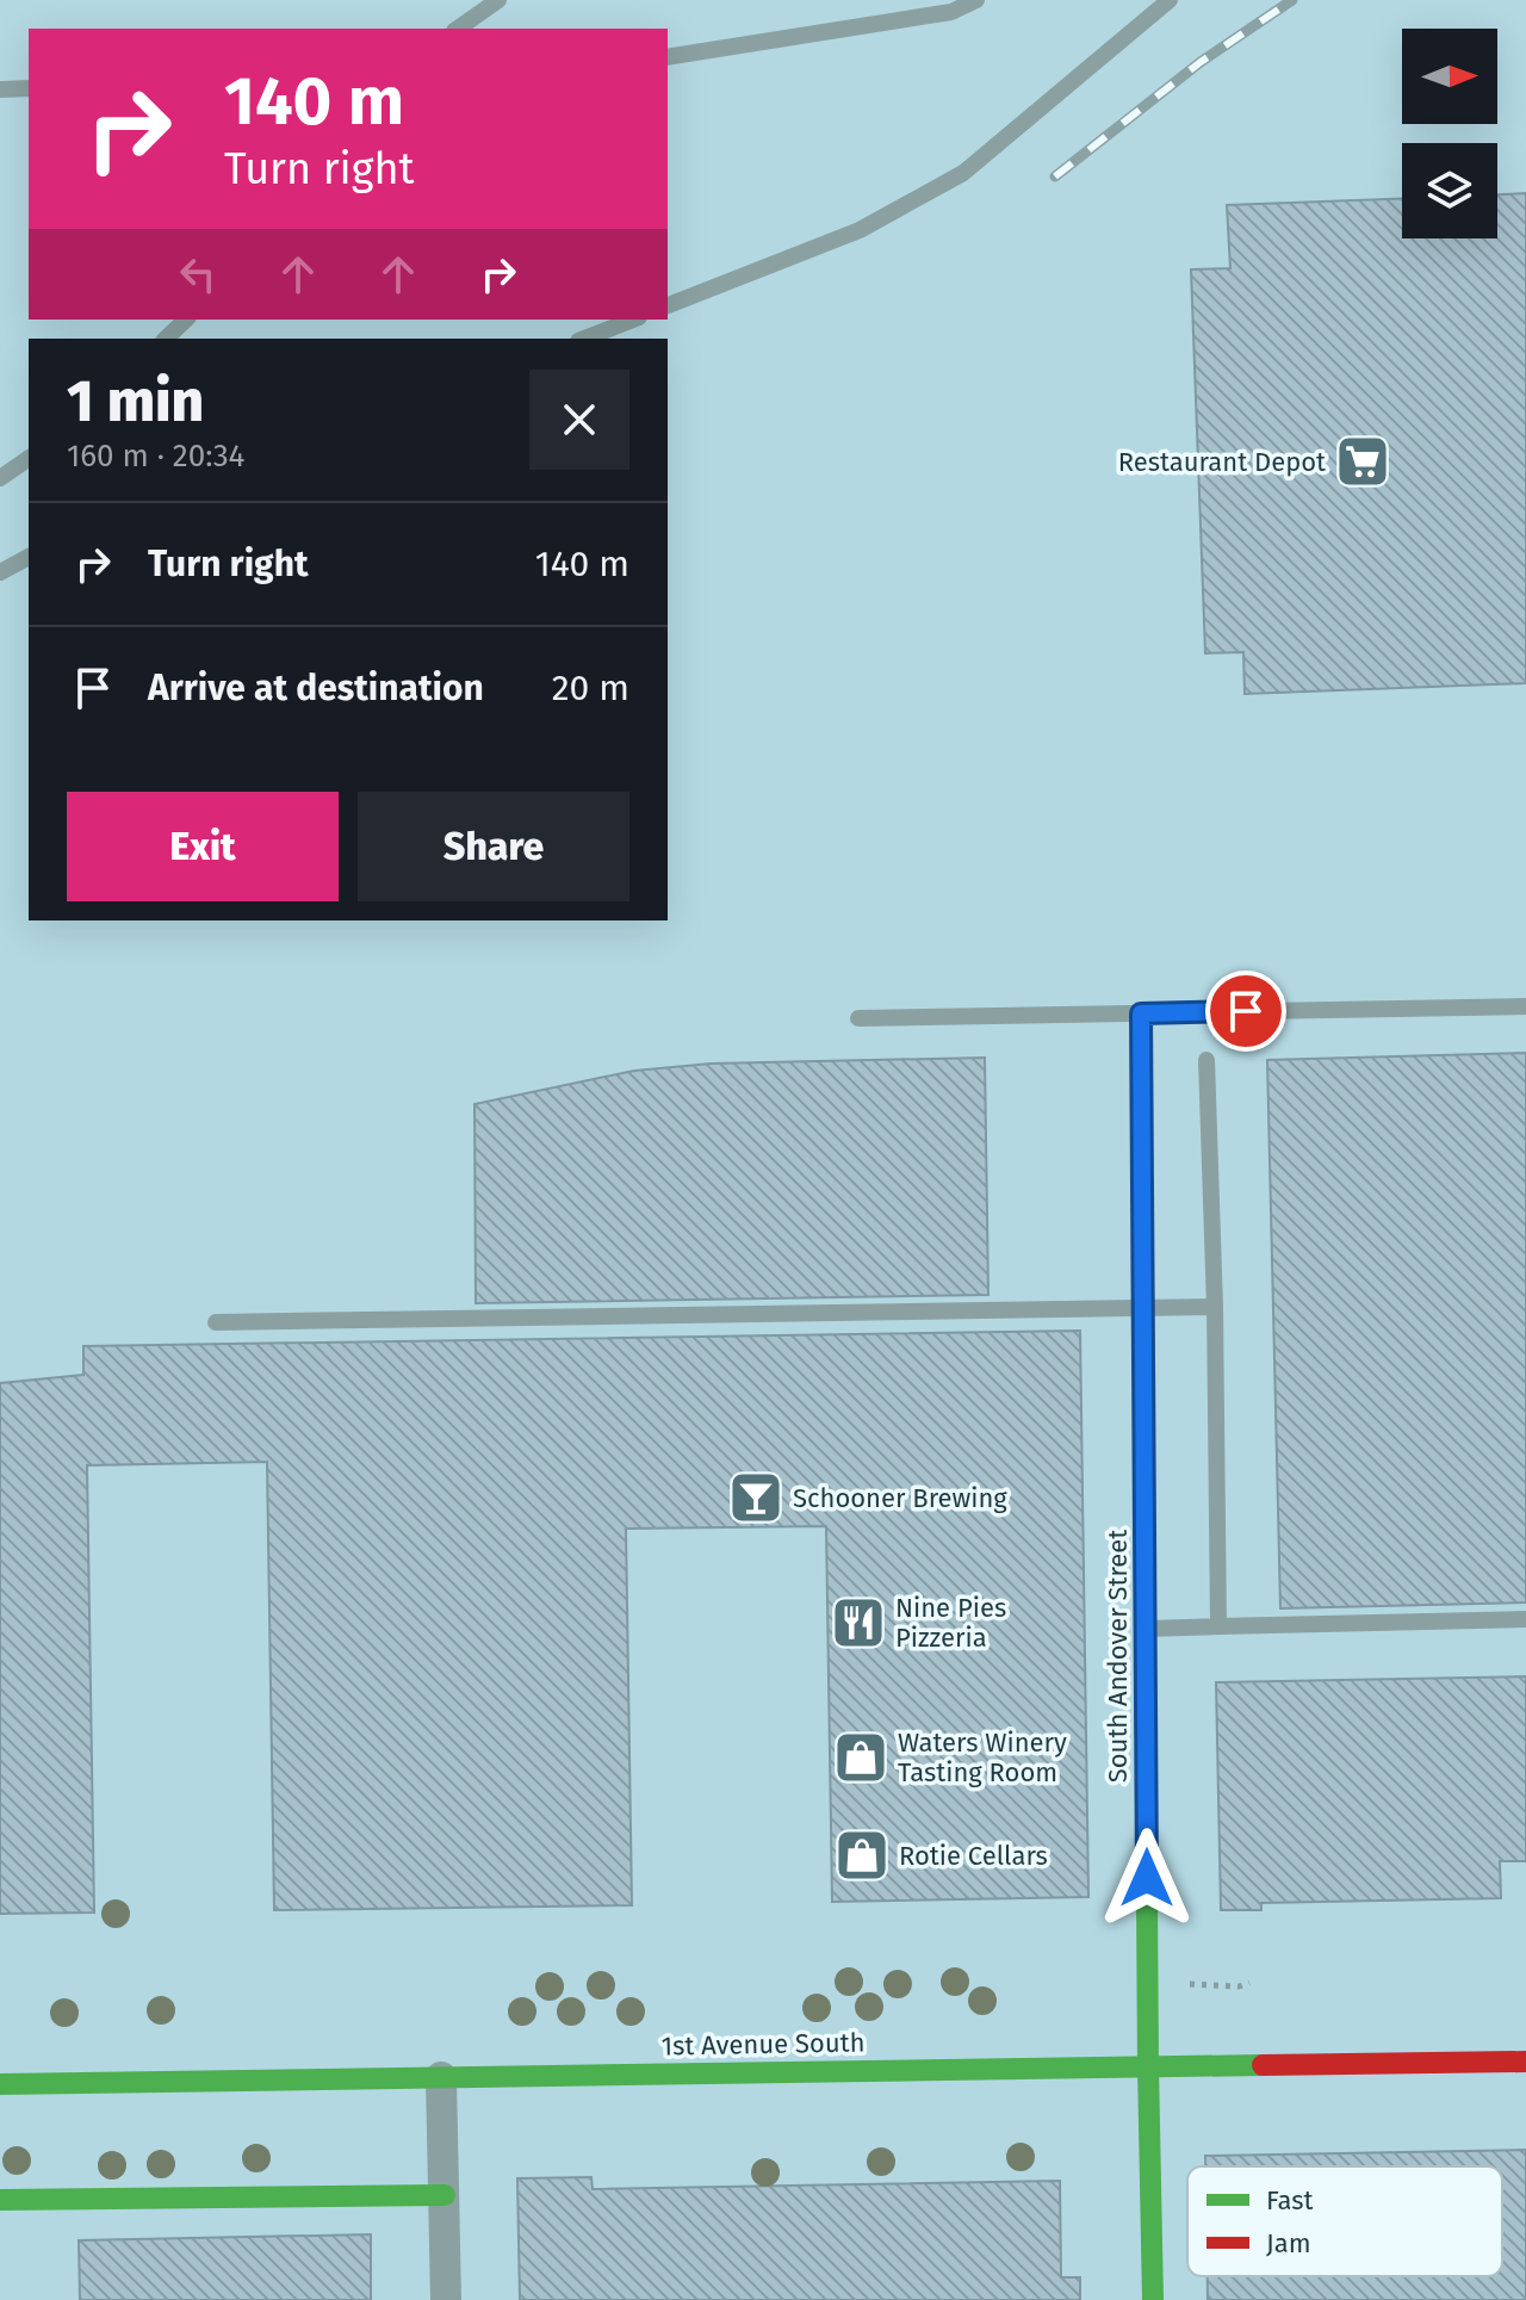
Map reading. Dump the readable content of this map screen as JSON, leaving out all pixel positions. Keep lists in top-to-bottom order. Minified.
{"streets":{"street":["South Andover Street","1st Avenue South"]},"crossings":[["South Andover Street","1st Avenue South"]],"places":{"supermarket":["Restaurant Depot"],"bar":["Schooner Brewing"],"restaurant":["Nine Pies Pizzeria"],"shop":["Waters Winery Tasting Room","Rotie Cellars"]},"legend":["Fast","Jam"],"north":"right","page":{"turn":["140 m","Turn right"],"heading":["1 min","160 m · 20:34"],"list":[{"name":"Turn right","value":"140 m"},{"name":"Arrive at destination","value":"20 m"}],"buttons":["Exit","Share"]}}
